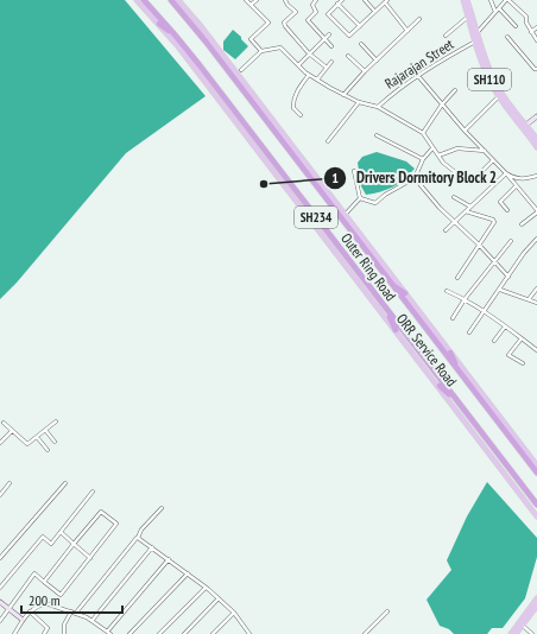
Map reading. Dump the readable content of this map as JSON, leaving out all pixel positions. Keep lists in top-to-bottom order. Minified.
{"streets":{"highway":["SH234","Outer Ring Road"],"main road":["SH110","ORR Service Road"],"street":["Rajarajan Street"]},"crossings":[["Rajarajan Street","SH110"]],"places":["Drivers Dormitory Block 2"],"scale_bar":"200 m"}
